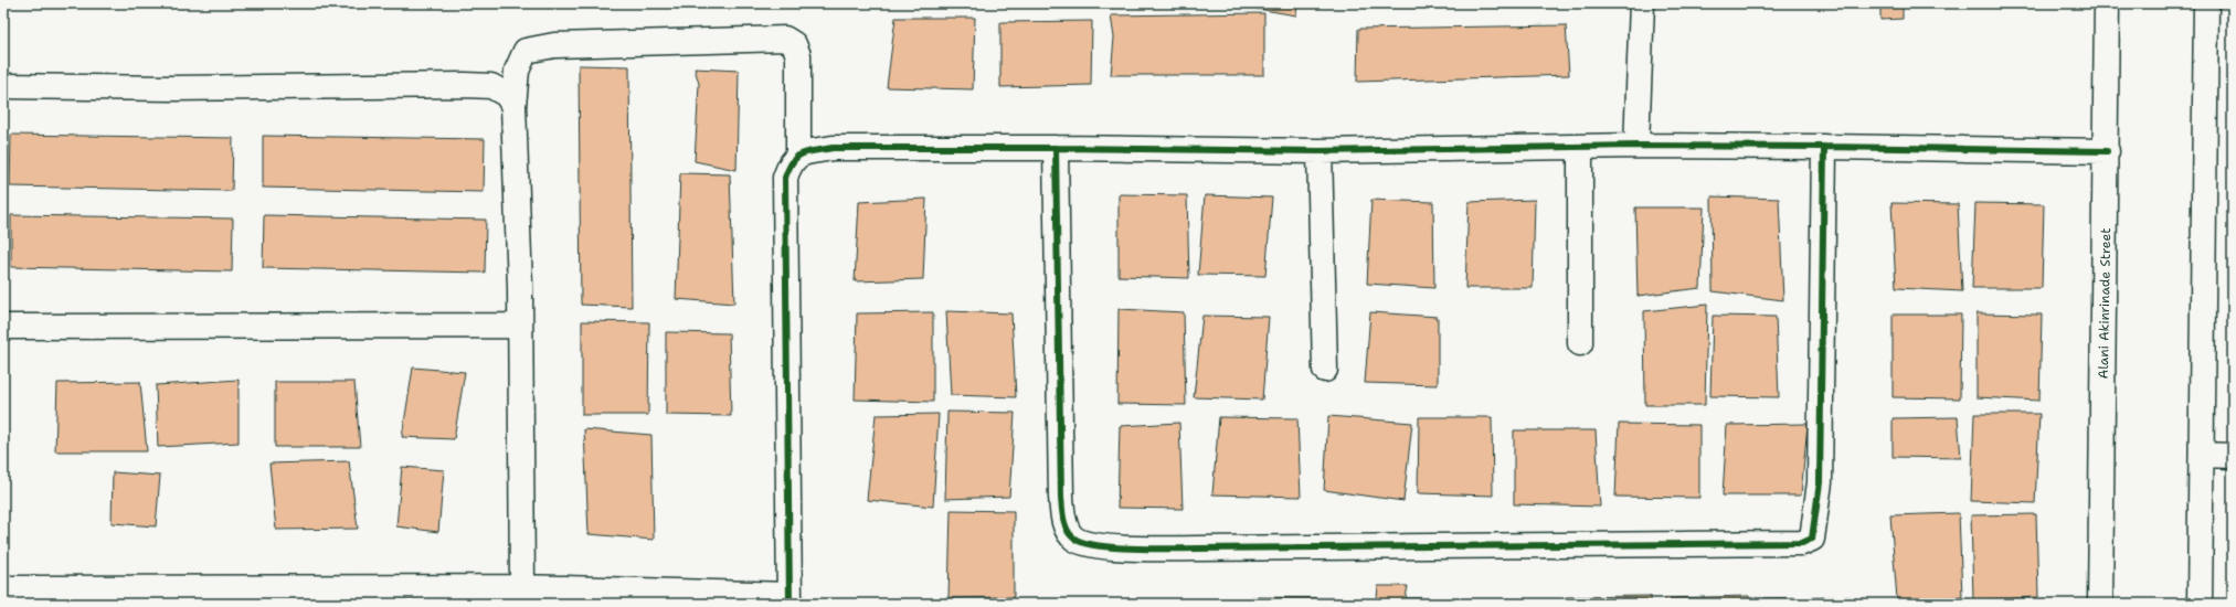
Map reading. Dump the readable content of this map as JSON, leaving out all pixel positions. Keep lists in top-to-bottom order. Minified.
{"streets":{"street":["Alani Akinrinade Street"]}}
